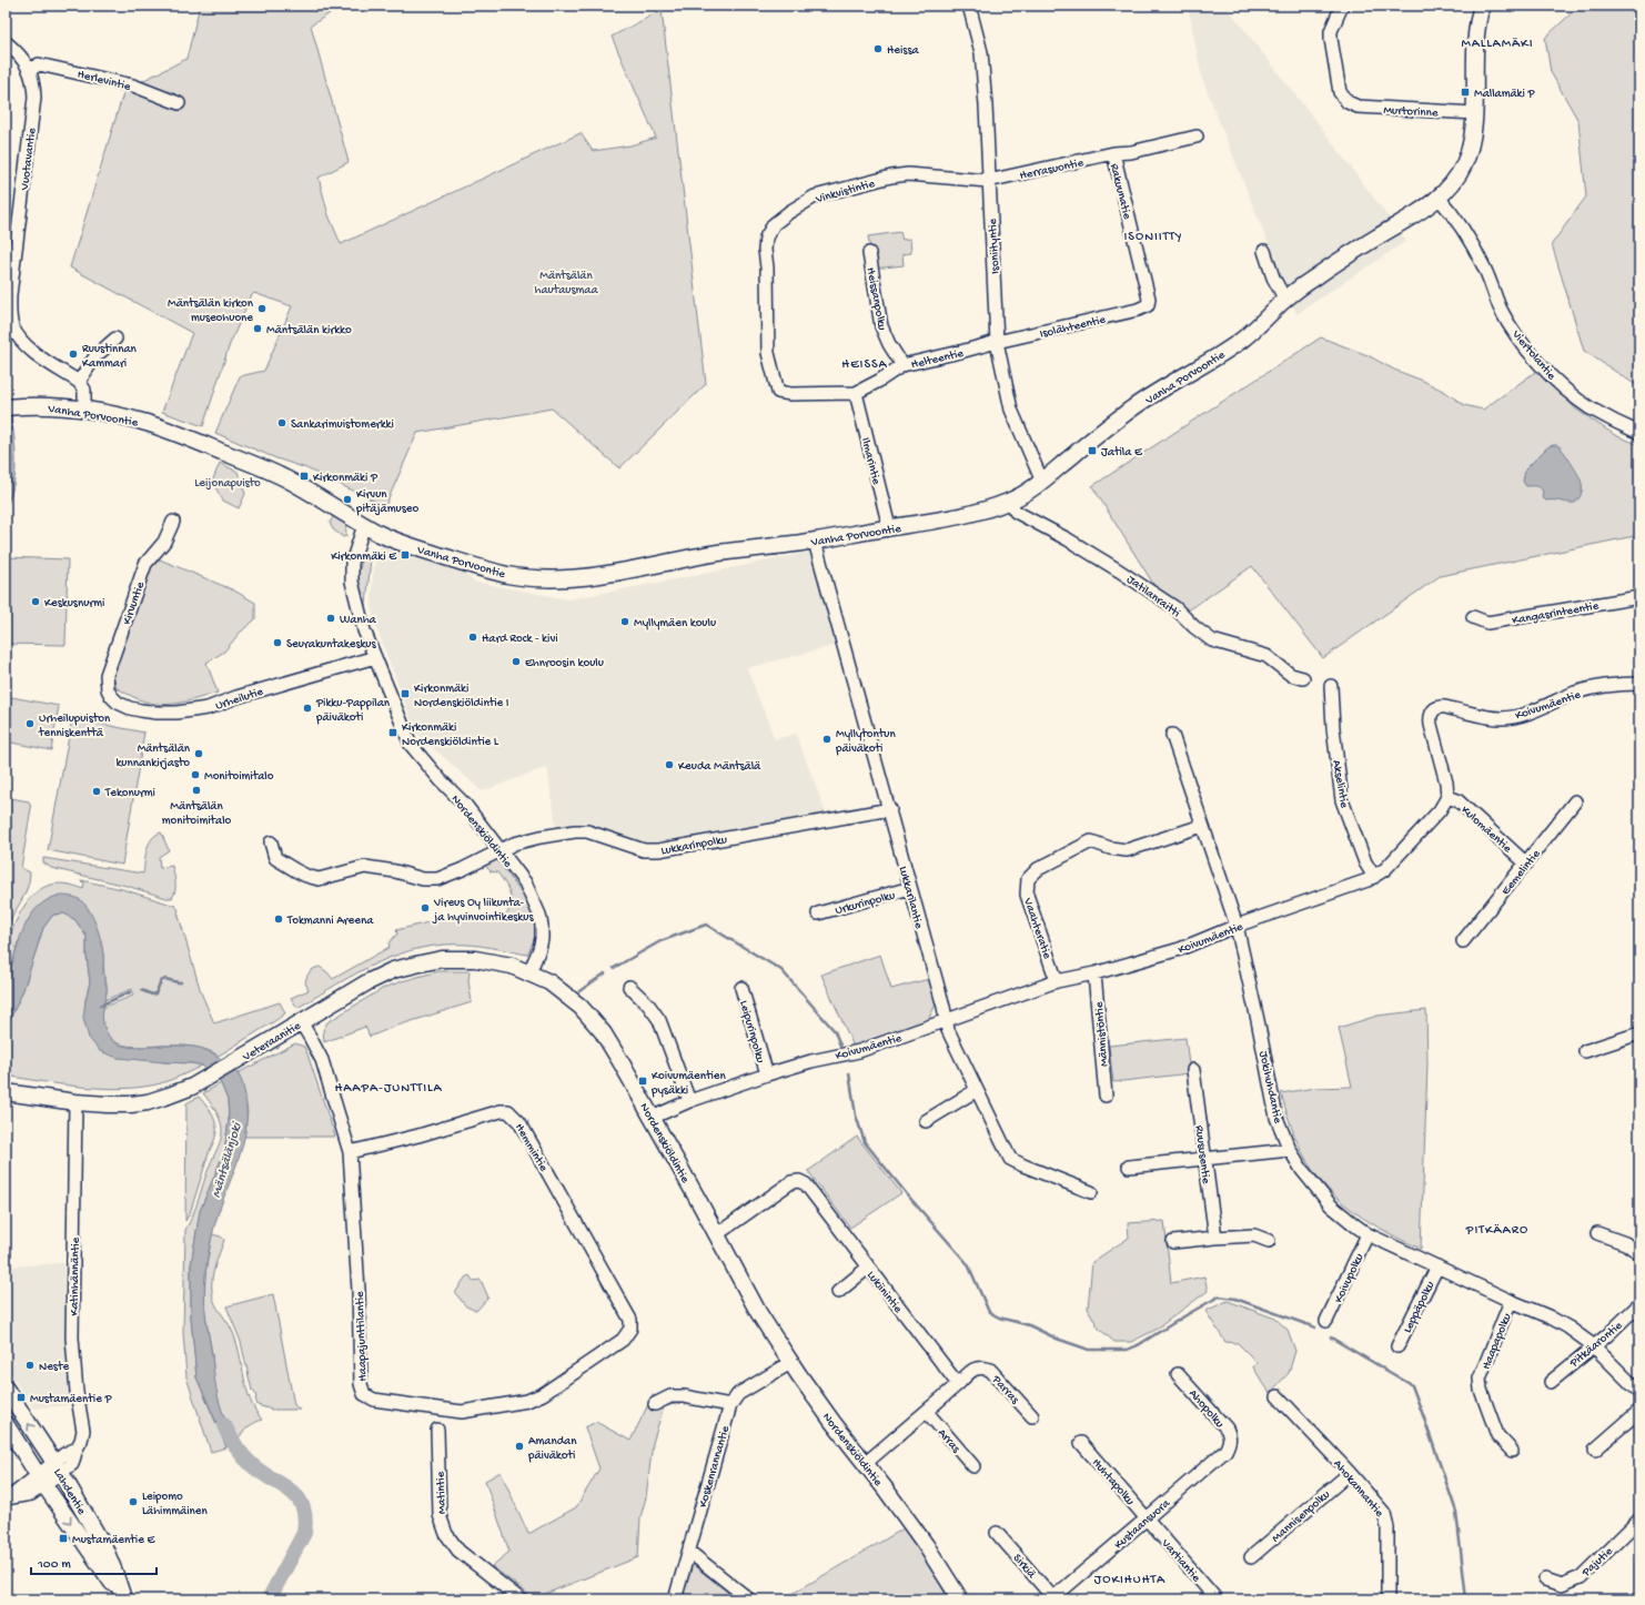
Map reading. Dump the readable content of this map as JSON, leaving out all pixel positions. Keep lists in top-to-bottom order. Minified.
{"streets":{"main road":["Vanha Porvoontie","Nordenskiöldintie","Veteraanitie","Lahdentie"],"street":["Herlevintie","Murtorinne","Vuotavantie","Herrasuontie","Vinkvistintie","Rakuunatie","Isoniityntie","Heissanpolku","Isolähteentie","Viertolantie","Helteentie","Ilmarintie","Jatilanraitti","Kirvuntie","Kangasrinteentie","Urheilutie","Koivumäentie","Akselintie","Kulomäentie","Lukkarinpolku","Eemelintie","Lukkarilantie","Urkurinpolku","Vaahteratie","Leipurinpolku","Männistöntie","Jokihuhdantie","Hemmintie","Ruususentie","Katinhännäntie","Koivupolku","Lukiinintie","Leppäpolku","Haapajunttilantie","Haapapolku","Pitkäarontie","Parras","Ahopolku","Arras","Koskenrannantie","Huhtapolku","Ahokannantie","Matintie","Mannisenpolku","Kustaansuora","Vartiantie","Pajutie","Sirkiä"]},"crossings":[["Herlevintie","Vuotavantie"],["Murtorinne","Vanha Porvoontie"],["Herrasuontie","Vinkvistintie"],["Herrasuontie","Rakuunatie"],["Herrasuontie","Isoniityntie"],["Vinkvistintie","Isoniityntie"],["Vinkvistintie","Helteentie"],["Rakuunatie","Isolähteentie"],["Isoniityntie","Isolähteentie"],["Isoniityntie","Helteentie"],["Isoniityntie","Vanha Porvoontie"],["Heissanpolku","Helteentie"],["Isolähteentie","Helteentie"],["Viertolantie","Vanha Porvoontie"],["Helteentie","Ilmarintie"],["Vanha Porvoontie","Ilmarintie"],["Vanha Porvoontie","Jatilanraitti"],["Vanha Porvoontie","Nordenskiöldintie"],["Vanha Porvoontie","Lukkarilantie"],["Kirvuntie","Urheilutie"],["Urheilutie","Nordenskiöldintie"],["Koivumäentie","Akselintie"],["Koivumäentie","Kulomäentie"],["Koivumäentie","Nordenskiöldintie"],["Koivumäentie","Lukkarilantie"],["Koivumäentie","Vaahteratie"],["Koivumäentie","Leipurinpolku"],["Koivumäentie","Männistöntie"],["Koivumäentie","Jokihuhdantie"],["Kulomäentie","Eemelintie"],["Nordenskiöldintie","Lukkarinpolku"],["Nordenskiöldintie","Veteraanitie"],["Nordenskiöldintie","Lukiinintie"],["Nordenskiöldintie","Koskenrannantie"],["Lukkarinpolku","Lukkarilantie"],["Lukkarilantie","Urkurinpolku"],["Vaahteratie","Jokihuhdantie"],["Veteraanitie","Katinhännäntie"],["Veteraanitie","Haapajunttilantie"],["Jokihuhdantie","Koivupolku"],["Jokihuhdantie","Leppäpolku"],["Jokihuhdantie","Haapapolku"],["Jokihuhdantie","Pitkäarontie"],["Hemmintie","Haapajunttilantie"],["Katinhännäntie","Lahdentie"],["Lukiinintie","Parras"],["Ahopolku","Kustaansuora"],["Huhtapolku","Kustaansuora"],["Huhtapolku","Vartiantie"],["Ahokannantie","Mannisenpolku"],["Kustaansuora","Vartiantie"],["Kustaansuora","Sirkiä"]],"districts":["MALLAMÄKI","ISONIITTY","HEISSA","HAAPA-JUNTTILA","PITKÄARO","JOKIHUHTA"],"water":["Mäntsälänjoki"],"parks":["Mäntsälän hautausmaa","Leijonapuisto"],"places":{"other":["Heissa","Mäntsälän kirkon museohuone","Mäntsälän kirkko","Ruustinnan Kammari","Sankarimuistomerkki","Kirvun pitäjämuseo","Keskusnurmi","Wanha","Myllymäen koulu","Hard Rock - kivi","Seurakuntakeskus","Ehnroosin koulu","Pikku-Pappilan päiväkoti","Urheilupuiston tenniskenttä","Myllytontun päiväkoti","Mäntsälän kunnankirjasto","Keuda Mäntsälä","Monitoimitalo","Mäntsälän monitoimitalo","Tekonurmi","Vireus Oy liikunta- ja hyvinvointikeskus","Tokmanni Areena","Neste","Amandan päiväkoti","Leipomo Lähimmäinen"],"transit":["Mallamäki P","Jatila E","Kirkonmäki P","Kirkonmäki E","Kirkonmäki Nordenskiöldintie I","Kirkonmäki Nordenskiöldintie L","Koivumäentien pysäkki","Mustamäentie P","Mustamäentie E"]},"scale_bar":"100 m"}
